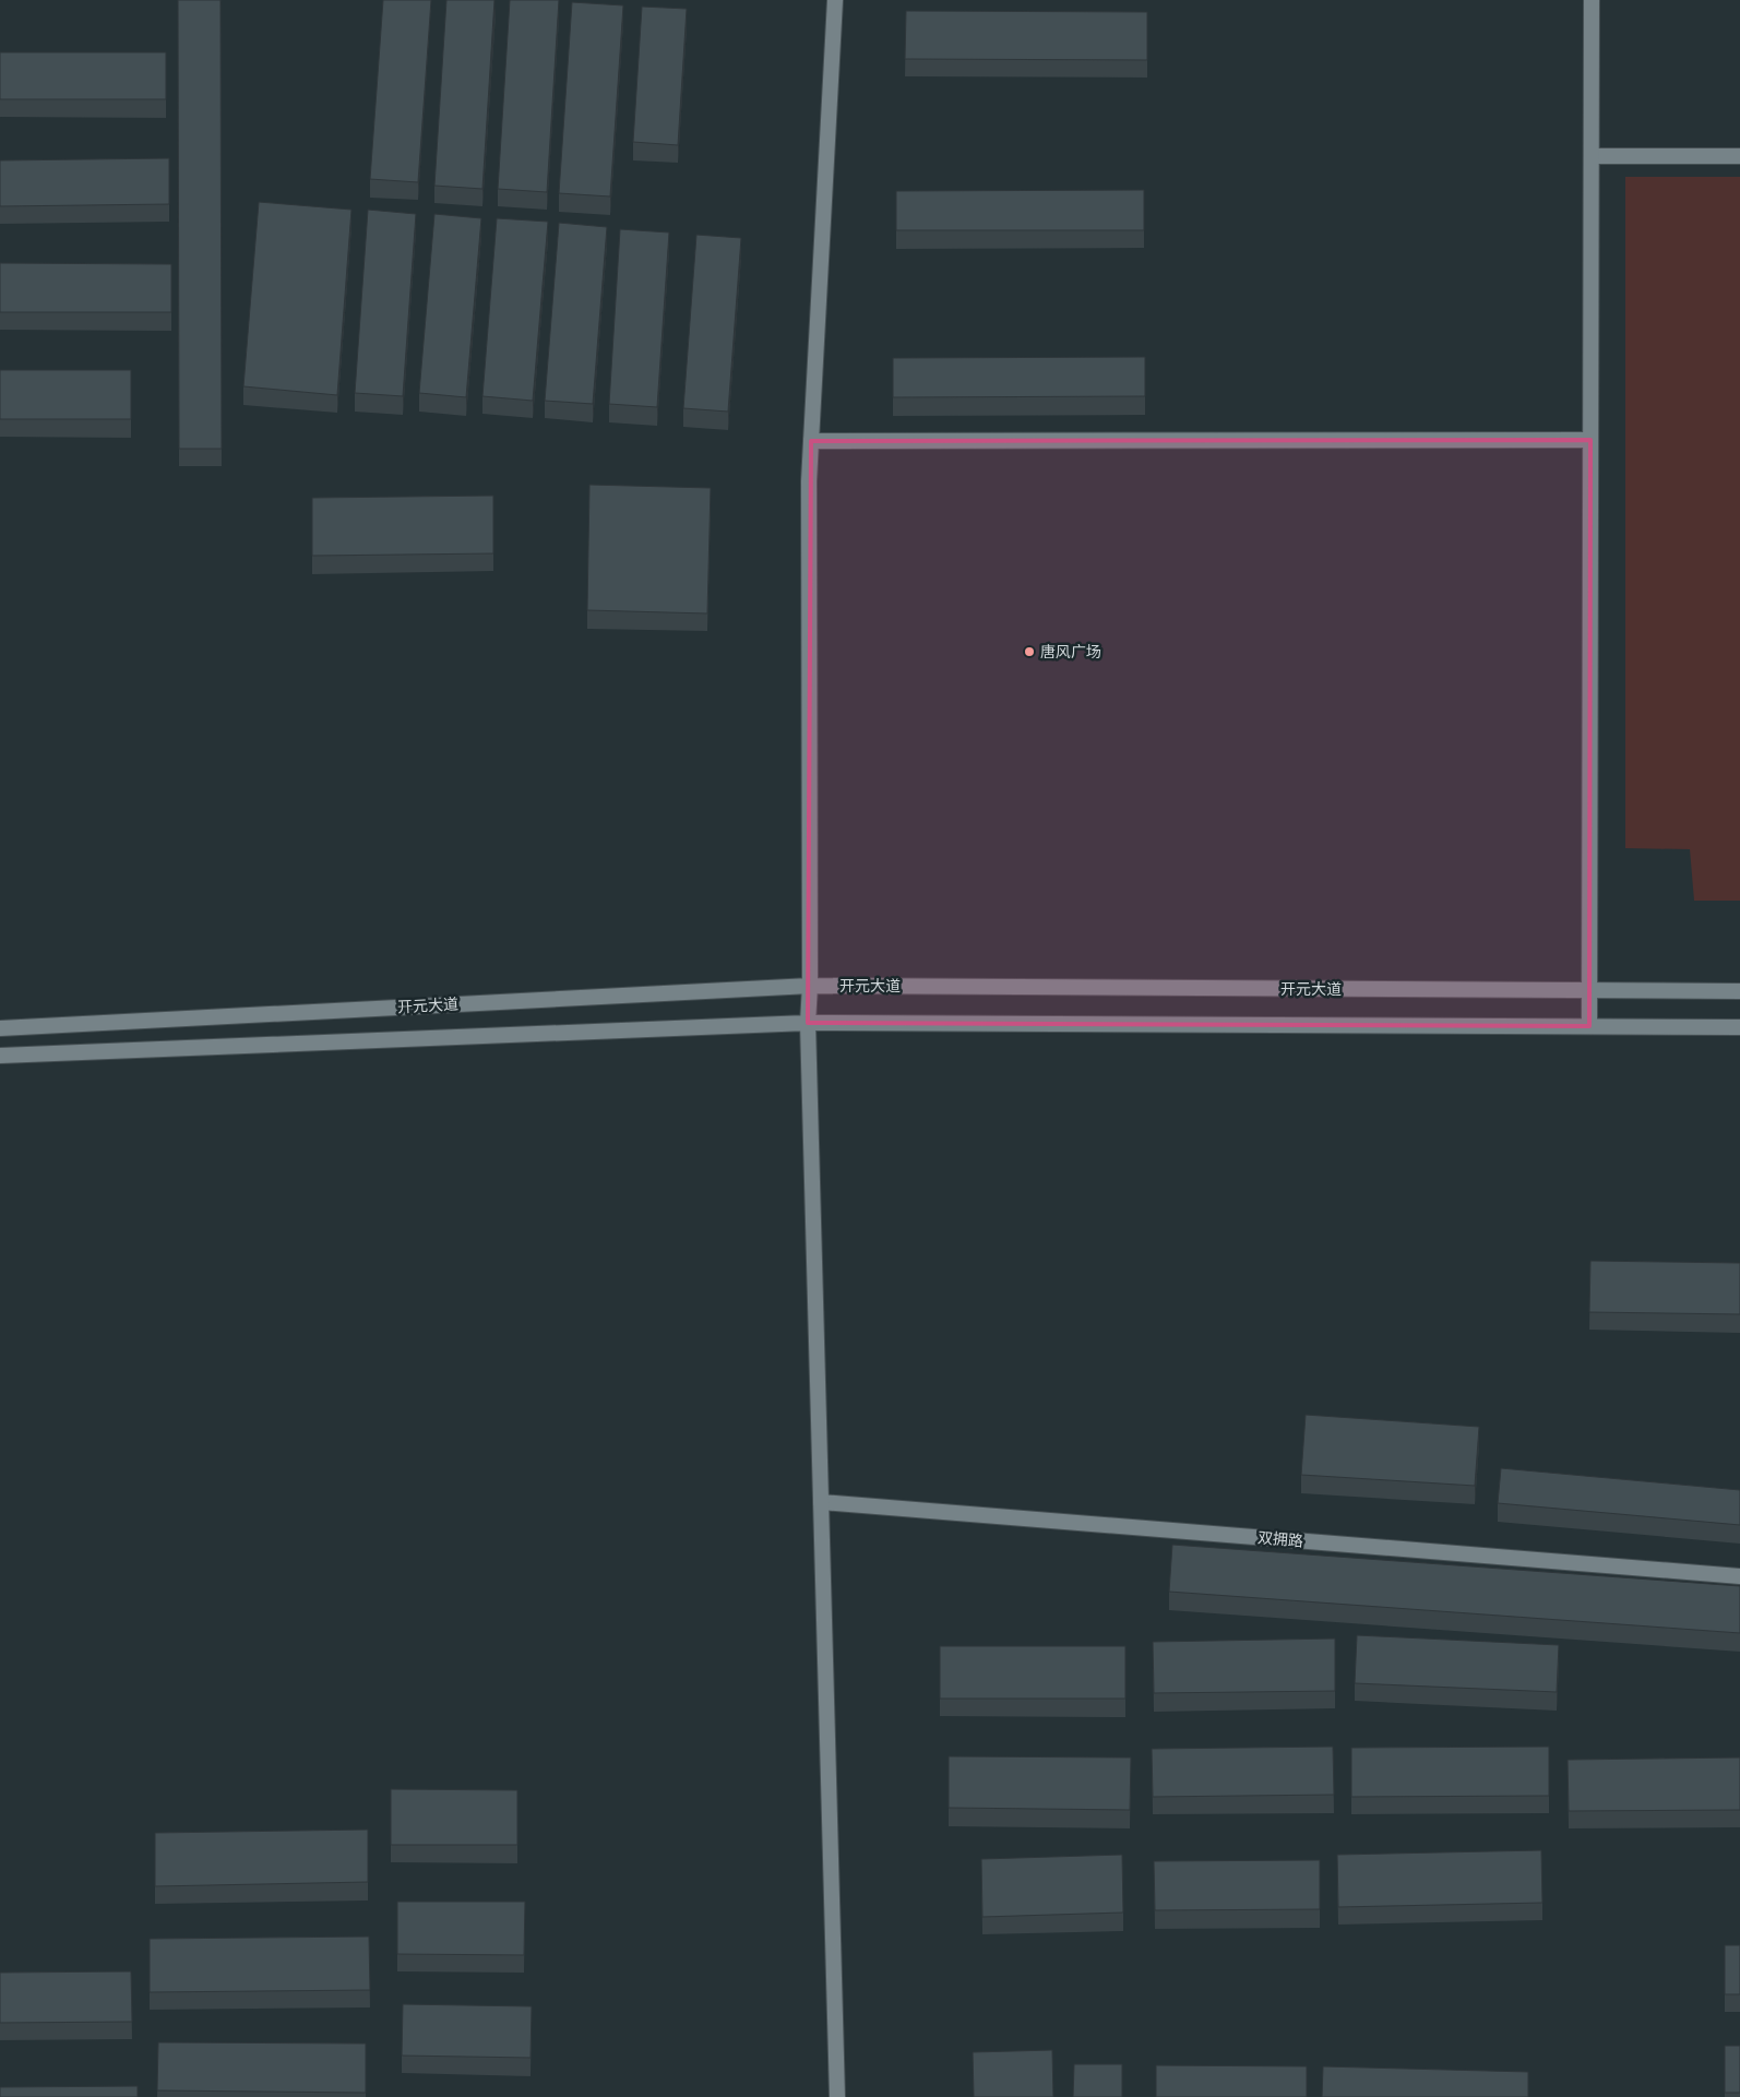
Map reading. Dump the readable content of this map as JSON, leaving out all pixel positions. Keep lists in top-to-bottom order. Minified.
{"streets":{"main road":["开元大道","双拥路"]},"places":["唐风广场"]}
